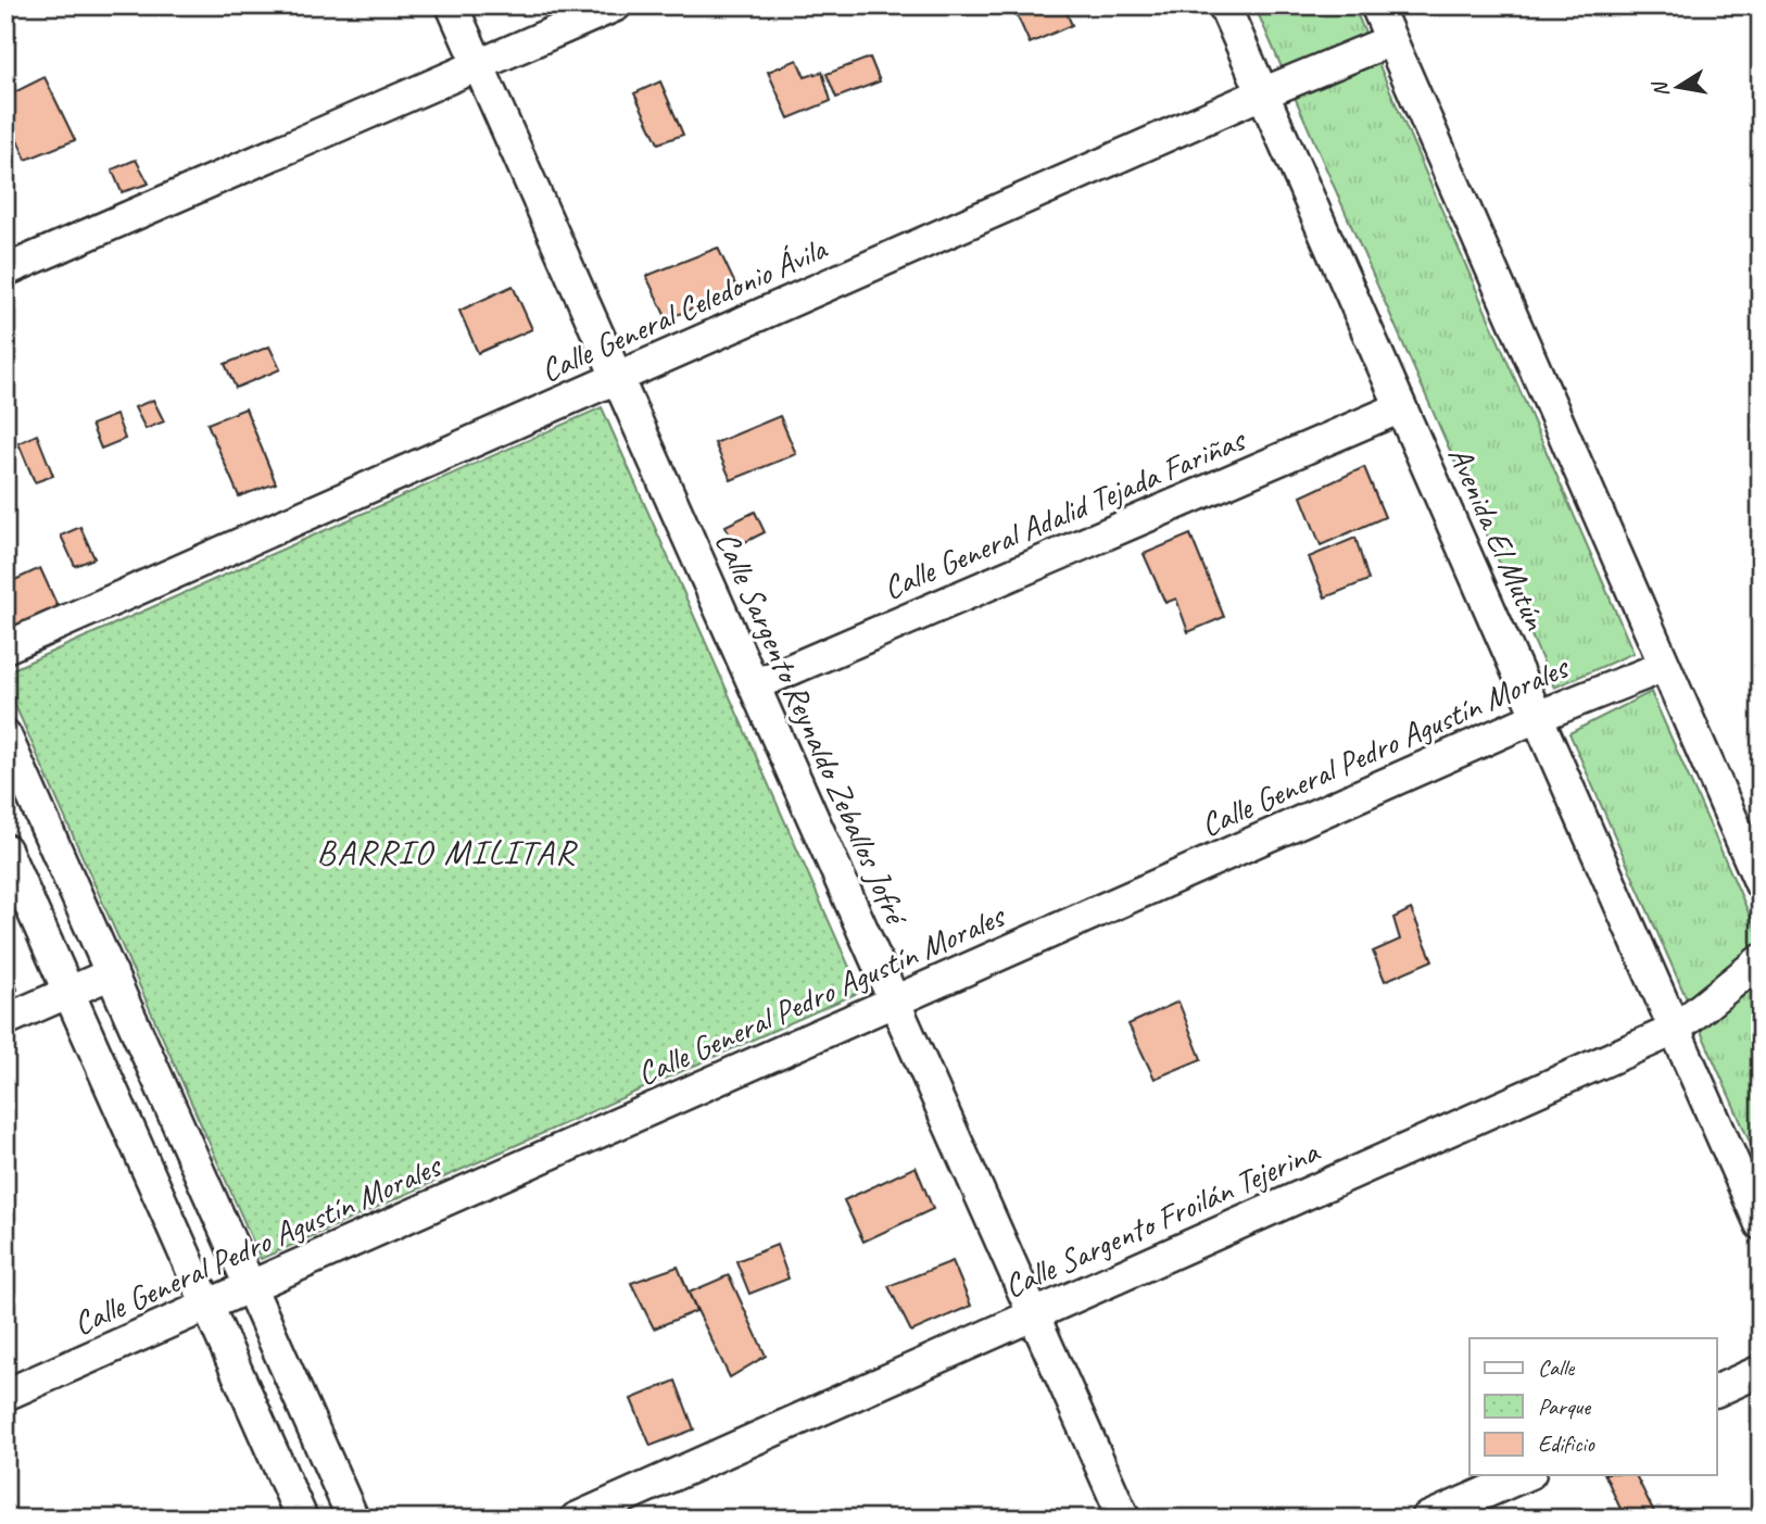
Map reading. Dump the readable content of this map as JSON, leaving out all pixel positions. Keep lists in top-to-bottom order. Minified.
{"streets":{"street":["Calle General Celedonio Ávila","Calle General Adalid Tejada Fariñas","Avenida El Mutún","Calle Sargento Reynaldo Zeballos Jofré","Calle General Pedro Agustín Morales","Calle Sargento Froilán Tejerina"]},"crossings":[["Calle General Celedonio Ávila","Avenida El Mutún"],["Calle General Celedonio Ávila","Calle Sargento Reynaldo Zeballos Jofré"],["Calle General Adalid Tejada Fariñas","Avenida El Mutún"],["Calle General Adalid Tejada Fariñas","Calle Sargento Reynaldo Zeballos Jofré"],["Avenida El Mutún","Calle General Pedro Agustín Morales"],["Avenida El Mutún","Calle Sargento Froilán Tejerina"],["Calle Sargento Reynaldo Zeballos Jofré","Calle General Pedro Agustín Morales"],["Calle Sargento Reynaldo Zeballos Jofré","Calle Sargento Froilán Tejerina"]],"districts":["BARRIO MILITAR"],"legend":["Calle","Parque","Edificio"],"north":"left"}
